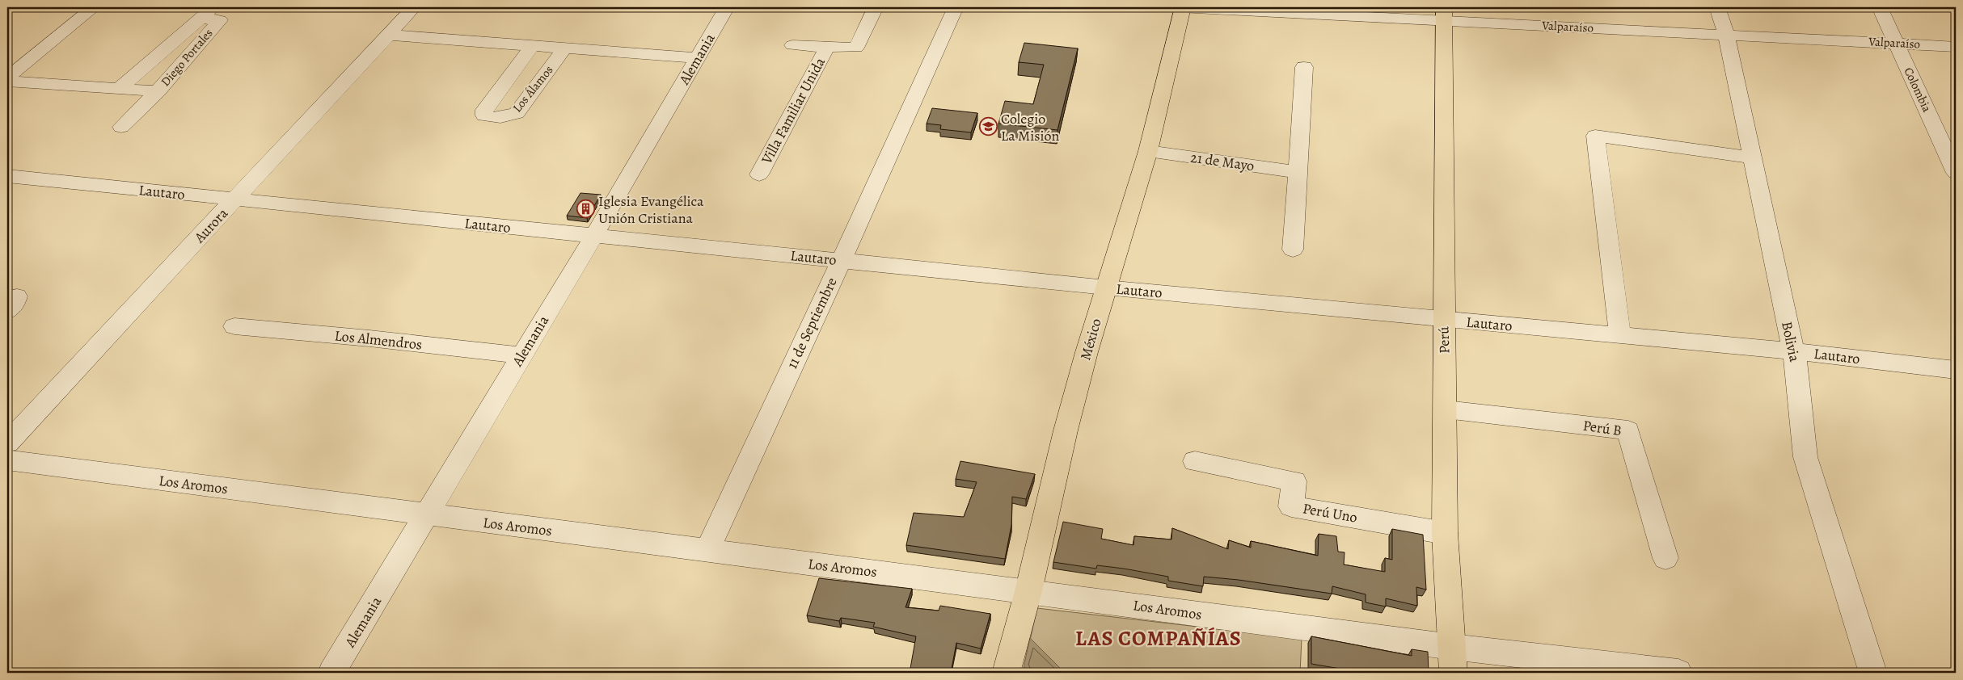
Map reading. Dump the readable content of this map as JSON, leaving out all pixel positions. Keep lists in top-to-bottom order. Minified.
{"streets":{"main road":["México","Perú"],"street":["Valparaíso","Diego Portales","Alemania","Los Álamos","Colombia","Villa Familiar Unida","21 de Mayo","Lautaro","Aurora","11 de Septiembre","Los Almendros","Bolivia","Perú B","Los Aromos","Perú Uno"]},"crossings":[["Valparaíso","Colombia"],["Valparaíso","México"],["Valparaíso","Perú"],["Valparaíso","Bolivia"],["Alemania","Los Álamos"],["Alemania","Lautaro"],["Alemania","Los Almendros"],["Alemania","Los Aromos"],["Los Álamos","Aurora"],["21 de Mayo","México"],["Lautaro","Aurora"],["Lautaro","11 de Septiembre"],["Lautaro","México"],["Lautaro","Perú"],["Lautaro","Bolivia"],["11 de Septiembre","Los Aromos"],["México","Los Aromos"],["Perú","Perú B"],["Perú","Los Aromos"],["Perú","Perú Uno"]],"districts":["LAS COMPAÑÍAS"],"places":{"school or university":["Colegio La Misión"],"building":["Iglesia Evangélica Unión Cristiana"]}}
